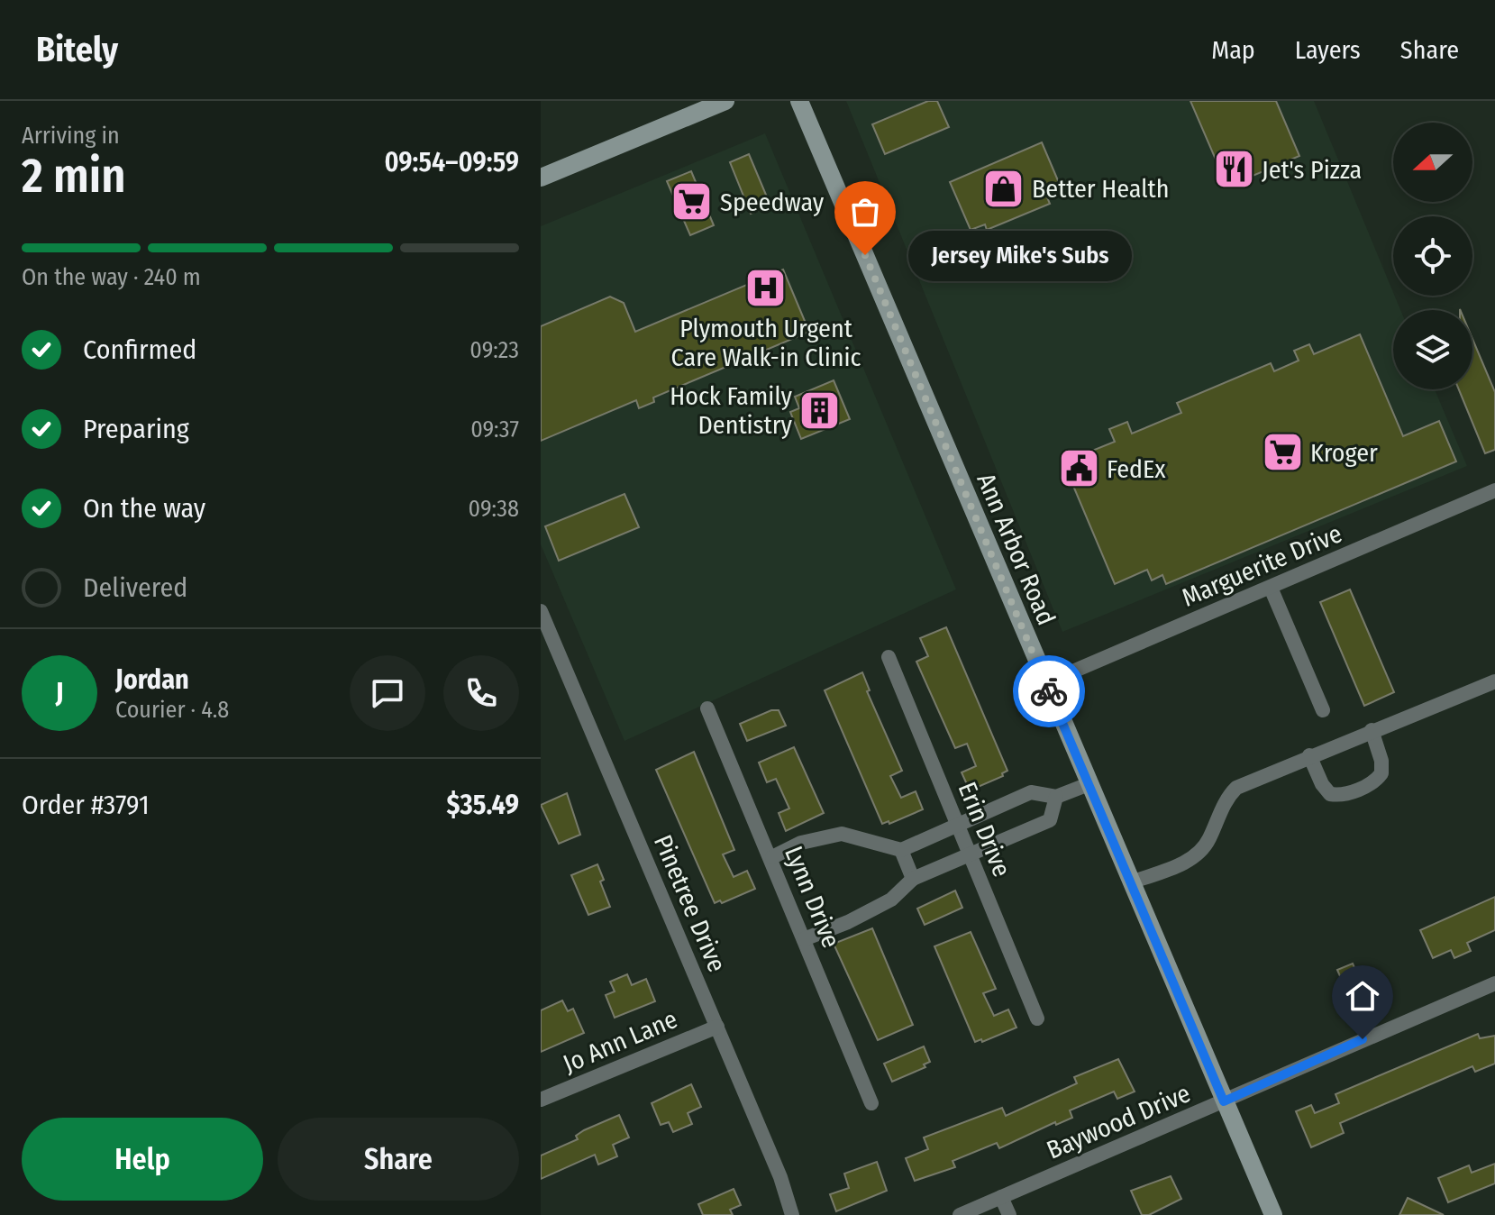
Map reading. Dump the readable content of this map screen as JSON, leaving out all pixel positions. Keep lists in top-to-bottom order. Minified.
{"streets":{"main road":["Ann Arbor Road"],"street":["Marguerite Drive","Erin Drive","Lynn Drive","Pinetree Drive","Jo Ann Lane","Baywood Drive"]},"crossings":[["Ann Arbor Road","Marguerite Drive"],["Ann Arbor Road","Baywood Drive"],["Pinetree Drive","Jo Ann Lane"]],"places":{"restaurant":["Jet's Pizza"],"shop":["Better Health"],"supermarket":["Speedway","Kroger"],"other":["Jersey Mike's Subs"],"hospital":["Plymouth Urgent Care Walk-in Clinic"],"building":["Hock Family Dentistry"],"public building":["FedEx"]},"north":"left","page":{"header":"Bitely","nav":["Map","Layers","Share"],"heading":["2 min","Arriving in","09:54–09:59"],"panel":["Jordan","Courier · 4.8","Order #3791","$35.49"],"bar":"On the way · 240 m","bubble":"Jersey Mike's Subs","list":[["Confirmed","09:23"],["Preparing","09:37"],["On the way","09:38"],"Delivered"],"round":"J","buttons":["Help","Share"]}}
